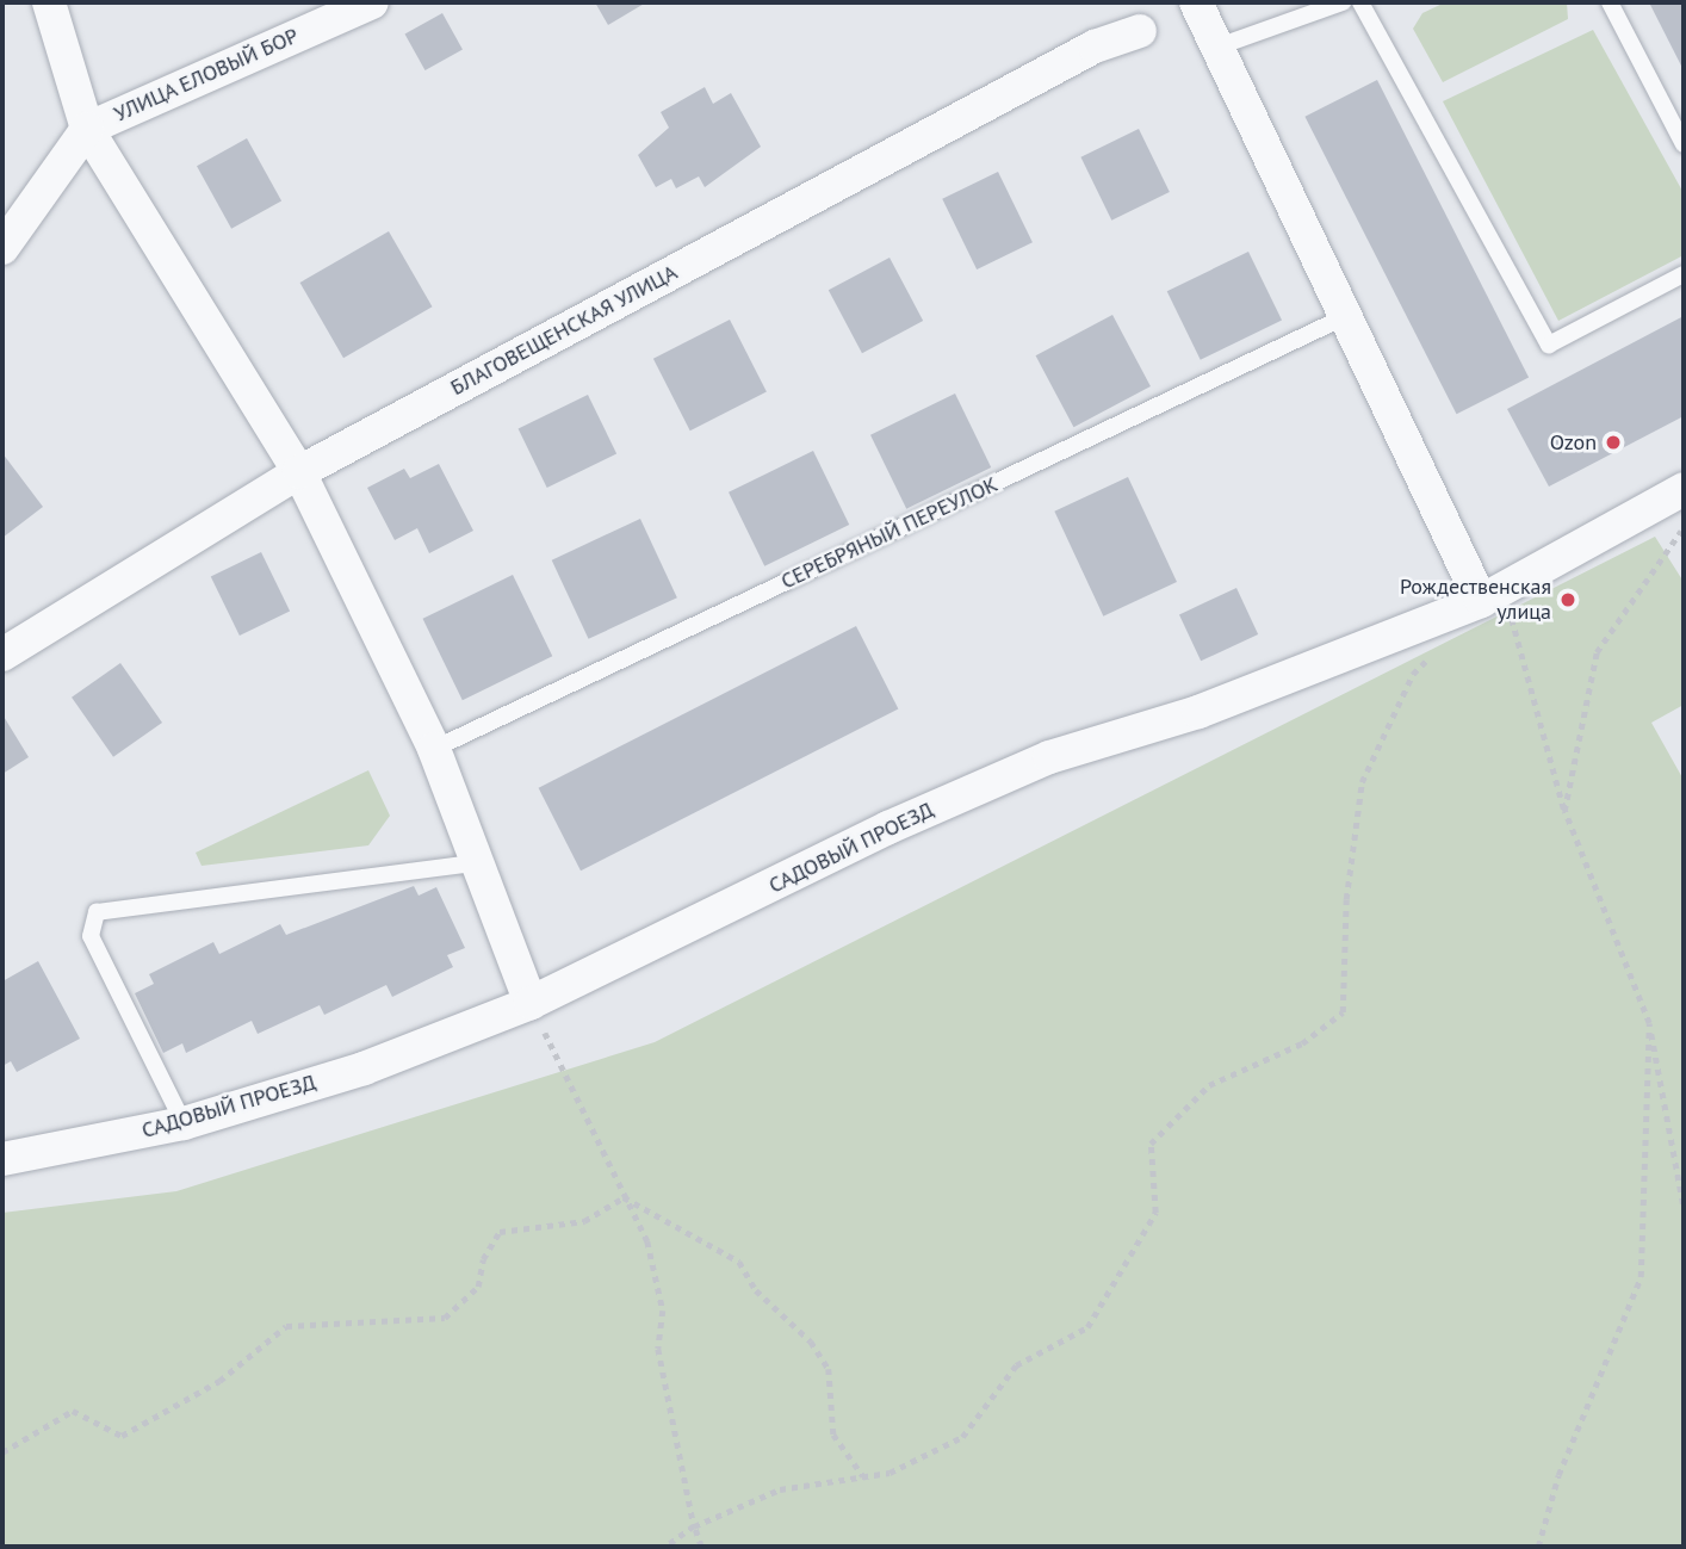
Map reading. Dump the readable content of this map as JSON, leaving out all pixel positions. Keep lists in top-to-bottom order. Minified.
{"streets":{"street":["УЛИЦА ЕЛОВЫЙ БОР","БЛАГОВЕЩЕНСКАЯ УЛИЦА","САДОВЫЙ ПРОЕЗД"],"lane":["СЕРЕБРЯНЫЙ ПЕРЕУЛОК"]},"places":["Ozon","Рождественская улица"]}
